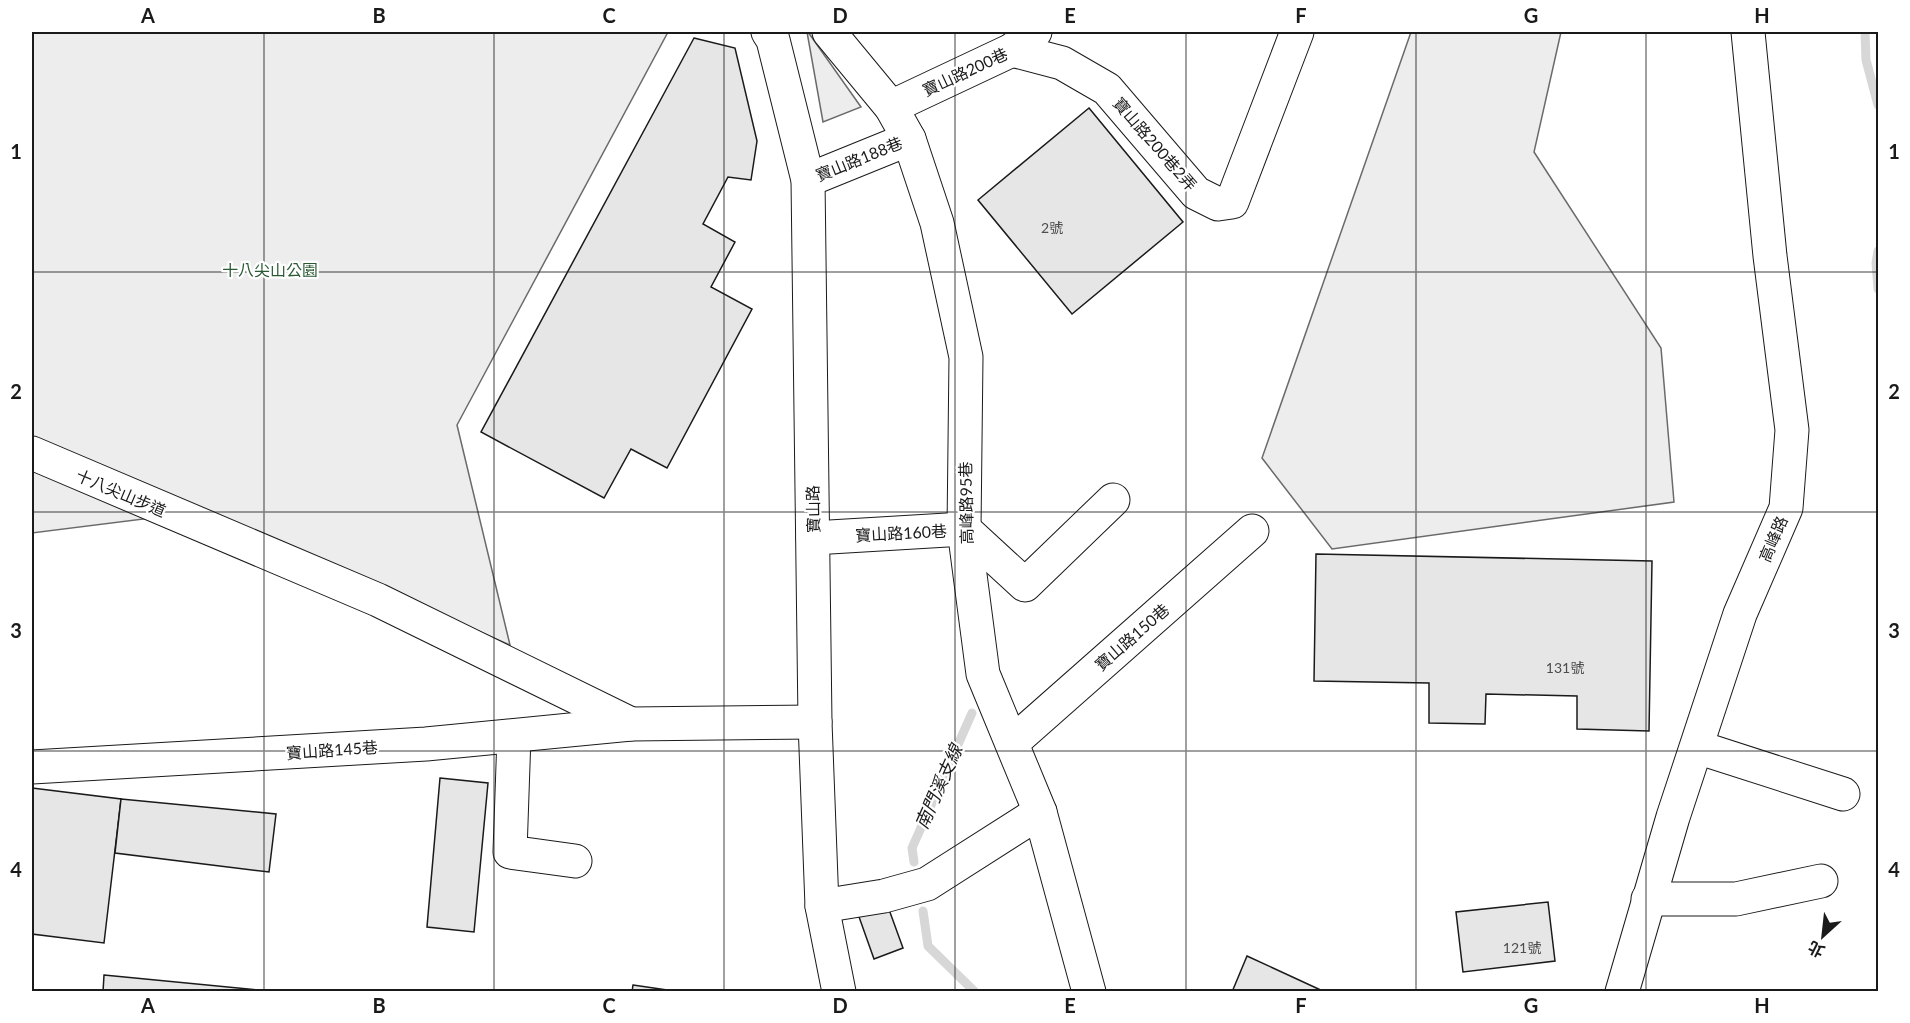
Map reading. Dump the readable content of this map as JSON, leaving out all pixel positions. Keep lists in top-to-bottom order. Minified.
{"streets":{"street":["寶山路200巷","寶山路200巷2弄","寶山路188巷","十八尖山步道","高峰路95巷","寶山路","寶山路160巷","高峰路","寶山路150巷","寶山路145巷"]},"crossings":[["寶山路200巷","寶山路200巷2弄"],["寶山路200巷","高峰路95巷"],["寶山路188巷","高峰路95巷"],["寶山路188巷","寶山路"],["十八尖山步道","寶山路145巷"],["高峰路95巷","寶山路160巷"],["高峰路95巷","寶山路150巷"],["寶山路","寶山路160巷"],["寶山路","寶山路145巷"]],"water":["南門溪支線"],"parks":["十八尖山公園"],"house_numbers":["2號","131號","121號"],"north":"bottom left","grid":{"columns":["A","B","C","D","E","F","G","H"],"rows":["1","2","3","4"]}}
